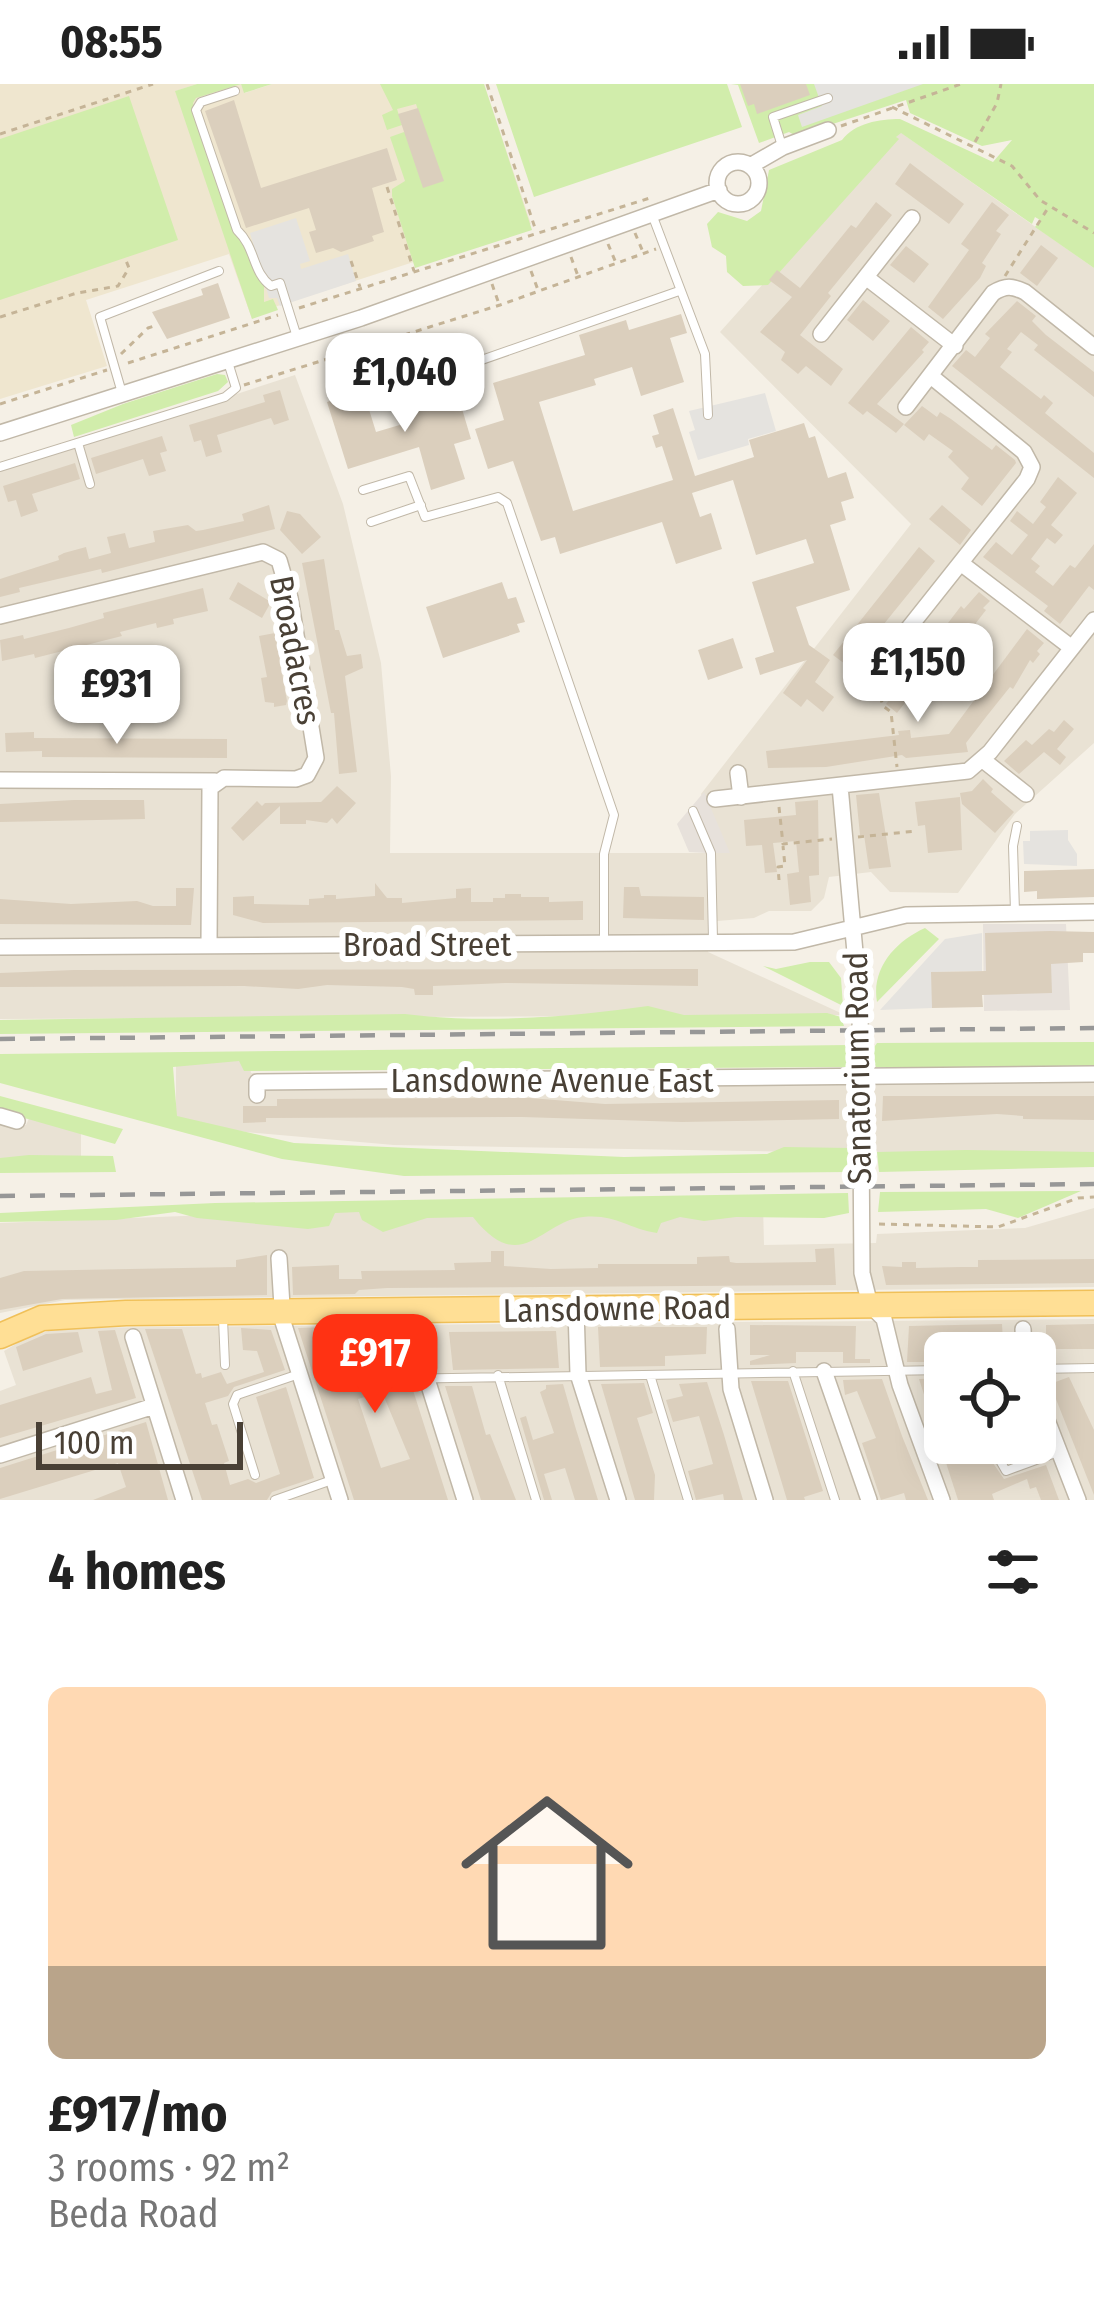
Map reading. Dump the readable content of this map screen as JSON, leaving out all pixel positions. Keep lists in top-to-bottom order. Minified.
{"streets":{"main road":["Lansdowne Road"],"street":["Broadacres","Broad Street","Sanatorium Road","Lansdowne Avenue East"]},"crossings":[["Broad Street","Sanatorium Road"],["Sanatorium Road","Lansdowne Avenue East"],["Sanatorium Road","Lansdowne Road"]],"scale_bar":"100 m","page":{"status":"08:55","price":["£1,040","£1,150","£931","£917"],"scale":"100 m","heading":"4 homes","list":[{"name":"£917/mo","note":"3 rooms · 92 m² · Beda Road"}]}}
